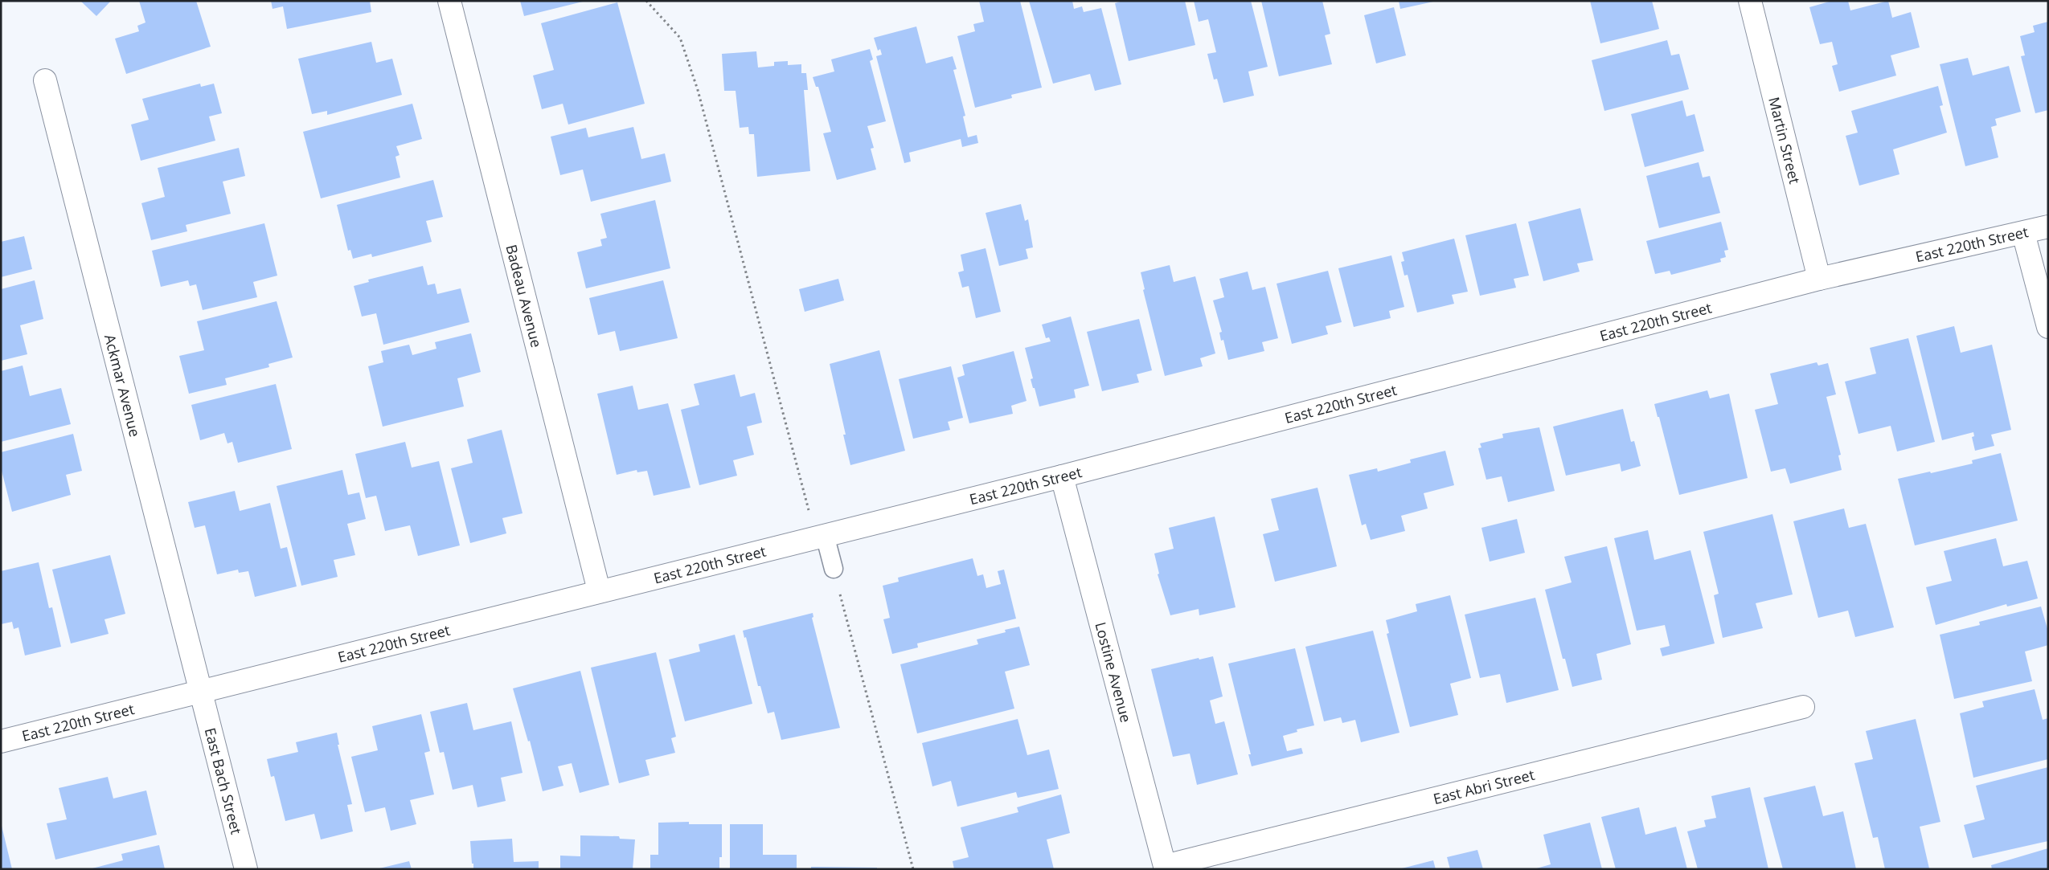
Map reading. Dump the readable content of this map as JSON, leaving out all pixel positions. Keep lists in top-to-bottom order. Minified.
{"streets":{"street":["Martin Street","East 220th Street","Badeau Avenue","Ackmar Avenue","Lostine Avenue","East Bach Street","East Abri Street"]},"crossings":[["Martin Street","East 220th Street"],["East 220th Street","Badeau Avenue"],["East 220th Street","Ackmar Avenue"],["East 220th Street","Lostine Avenue"],["East 220th Street","East Bach Street"],["Ackmar Avenue","East Bach Street"],["Lostine Avenue","East Abri Street"]]}
